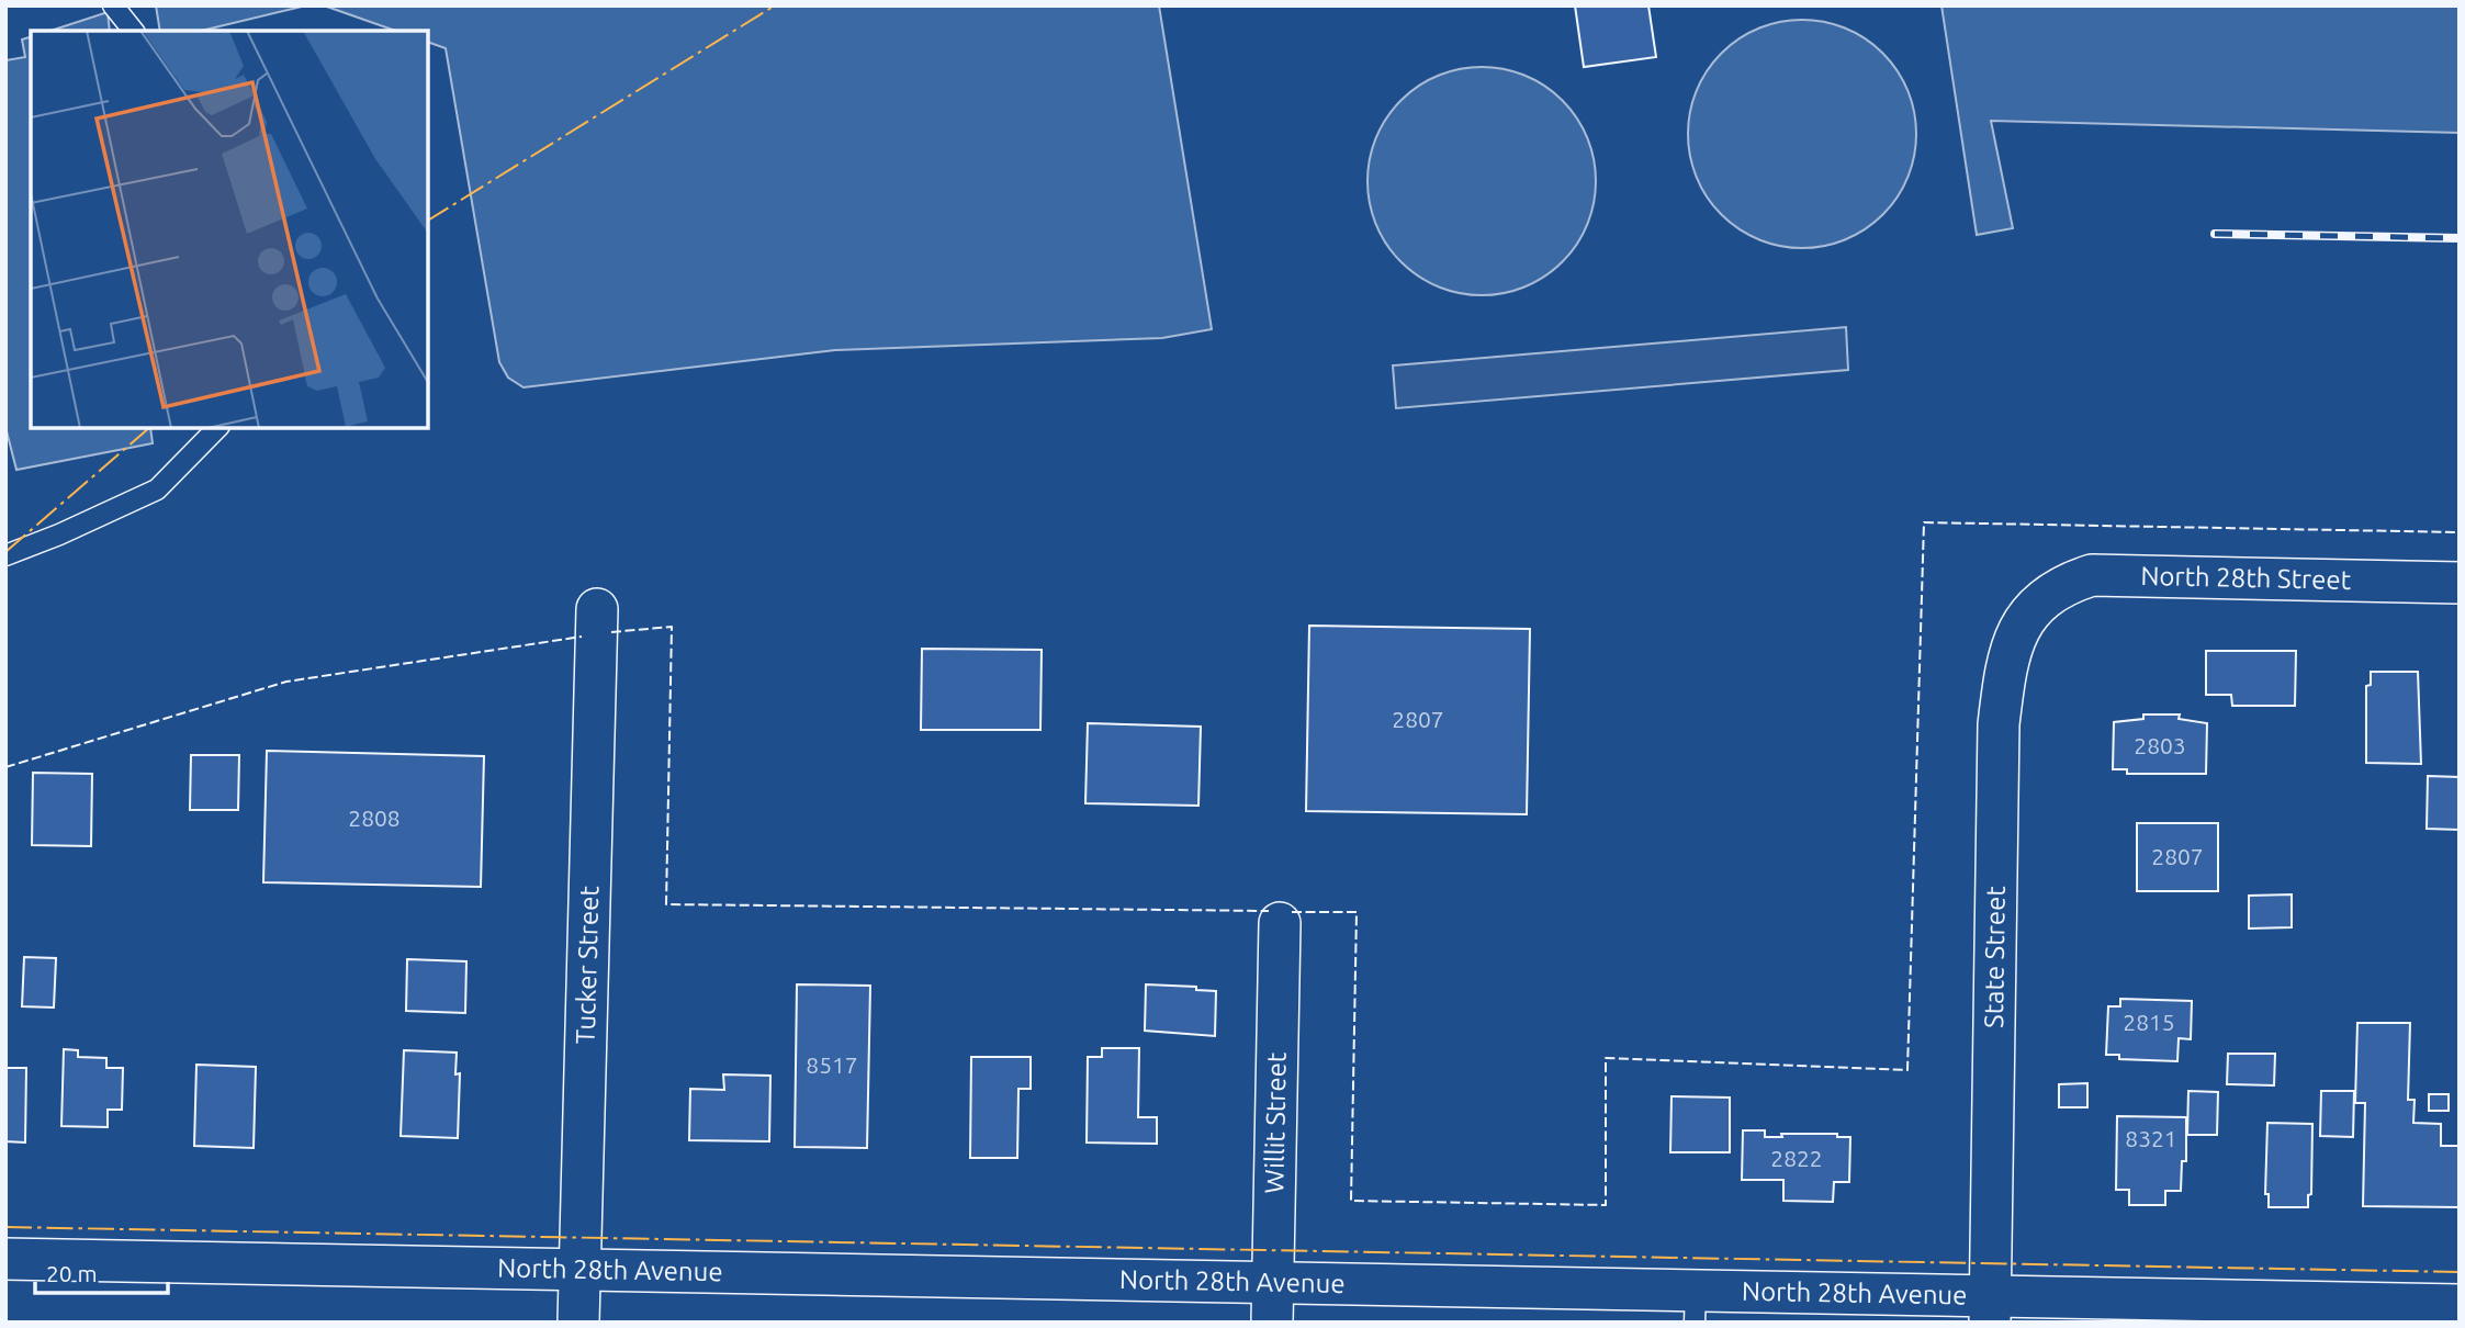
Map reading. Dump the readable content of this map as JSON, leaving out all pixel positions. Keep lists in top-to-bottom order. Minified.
{"streets":{"street":["North 28th Street","State Street","Tucker Street","Willit Street","North 28th Avenue"]},"crossings":[["North 28th Street","State Street"],["State Street","North 28th Avenue"],["Tucker Street","North 28th Avenue"],["Willit Street","North 28th Avenue"]],"house_numbers":["2807","2803","2808","2807","2815","8517","8321","2822"],"scale_bar":"20 m"}
